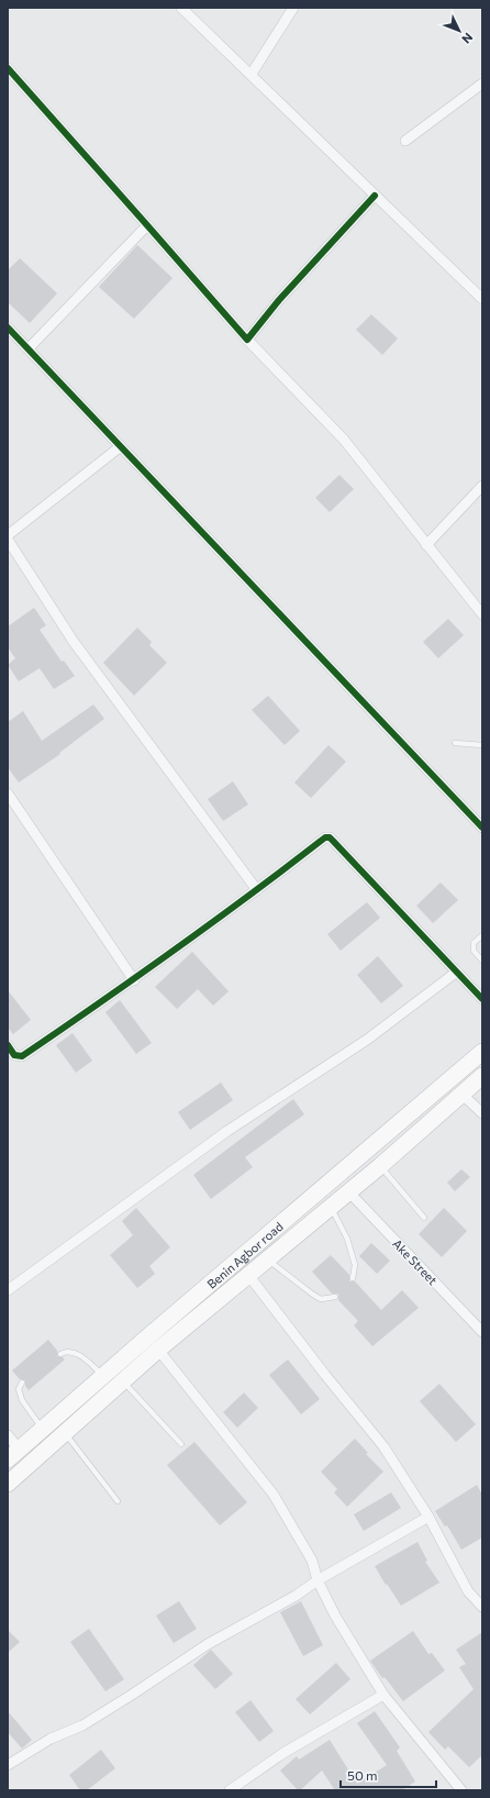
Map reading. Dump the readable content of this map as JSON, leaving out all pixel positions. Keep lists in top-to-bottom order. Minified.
{"streets":{"highway":["Benin Agbor road"],"street":["Ake Street"]},"crossings":[["Benin Agbor road","Ake Street"]],"scale_bar":"50 m","north":"bottom right"}
